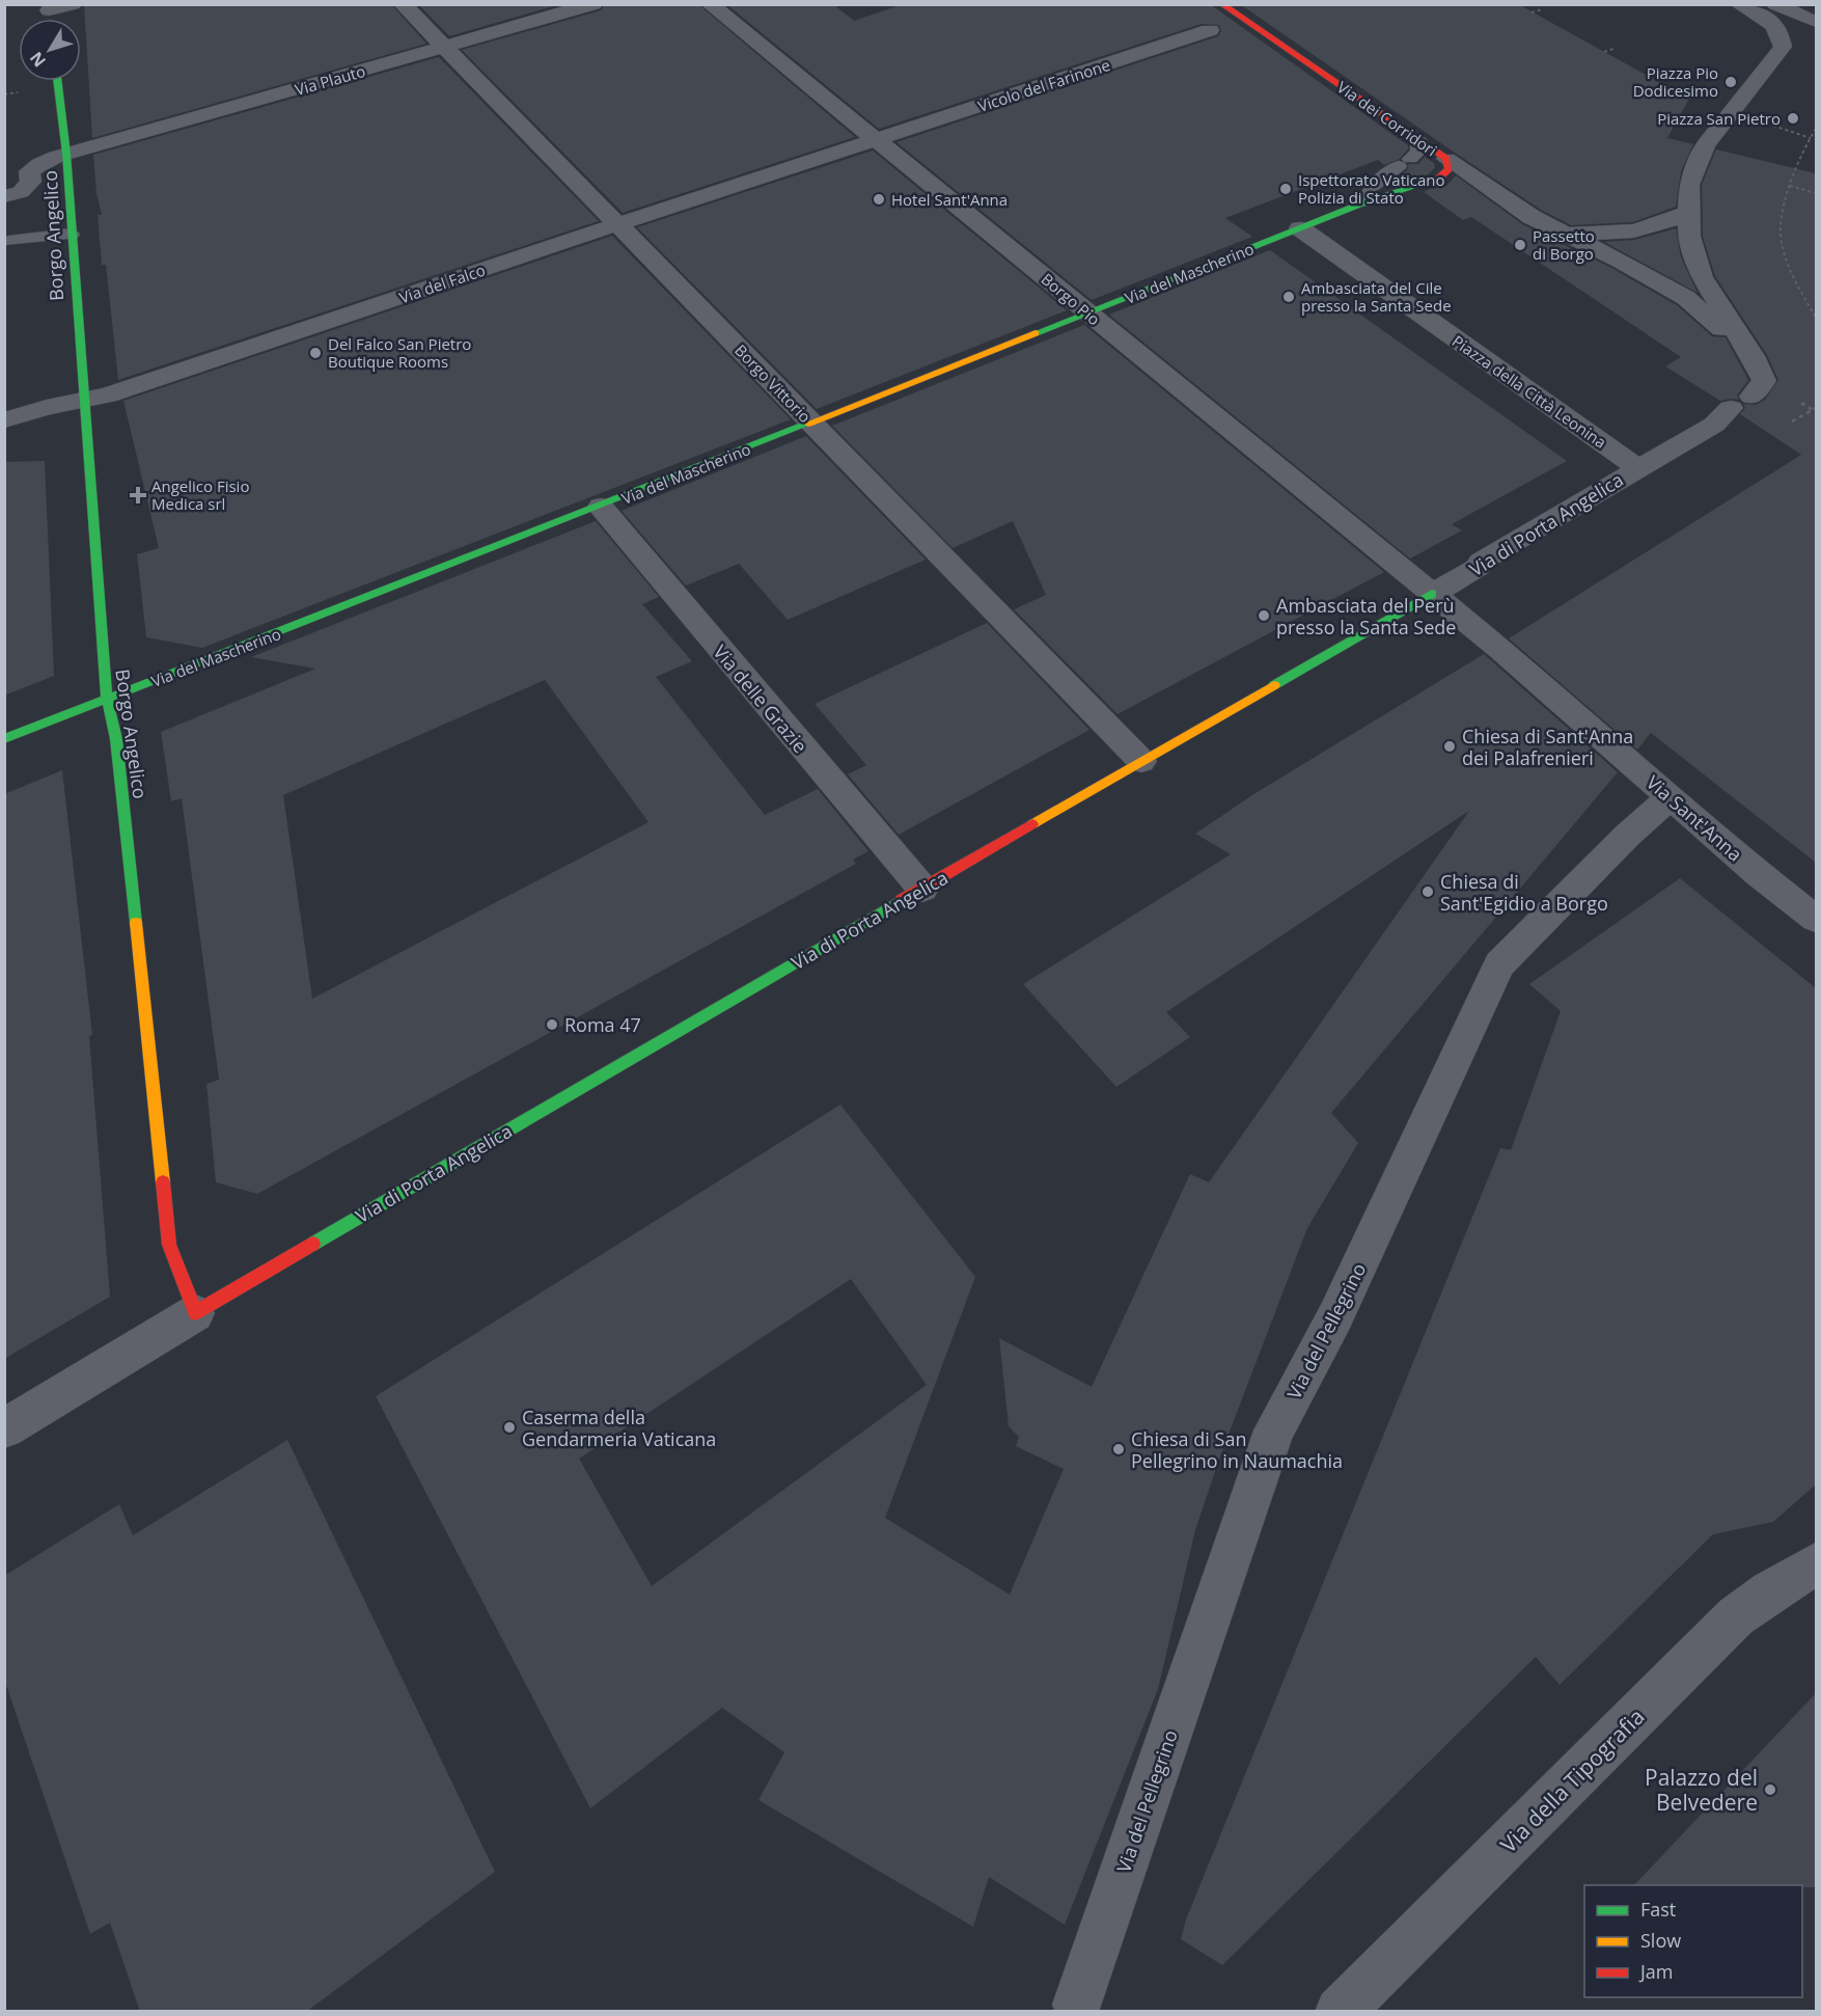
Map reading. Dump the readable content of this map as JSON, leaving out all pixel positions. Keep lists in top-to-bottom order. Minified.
{"streets":{"street":["Via Plauto","Vicolo del Farinone","Via dei Corridori","Borgo Angelico","Via del Mascherino","Via del Falco","Borgo Pio","Borgo Vittorio","Piazza della Città Leonina","Via di Porta Angelica","Via delle Grazie","Via Sant'Anna","Via del Pellegrino","Via della Tipografia"]},"crossings":[["Via Plauto","Borgo Angelico"],["Via Plauto","Borgo Vittorio"],["Vicolo del Farinone","Via dei Corridori"],["Vicolo del Farinone","Via del Falco"],["Vicolo del Farinone","Borgo Pio"],["Via dei Corridori","Via del Mascherino"],["Via dei Corridori","Via di Porta Angelica"],["Borgo Angelico","Via del Mascherino"],["Borgo Angelico","Via del Falco"],["Borgo Angelico","Via di Porta Angelica"],["Via del Mascherino","Borgo Pio"],["Via del Mascherino","Borgo Vittorio"],["Via del Mascherino","Piazza della Città Leonina"],["Via del Mascherino","Via delle Grazie"],["Via del Falco","Borgo Pio"],["Via del Falco","Borgo Vittorio"],["Borgo Pio","Via di Porta Angelica"],["Borgo Pio","Via Sant'Anna"],["Borgo Vittorio","Via di Porta Angelica"],["Piazza della Città Leonina","Via di Porta Angelica"],["Via di Porta Angelica","Via delle Grazie"],["Via di Porta Angelica","Via Sant'Anna"],["Via Sant'Anna","Via del Pellegrino"]],"places":{"other":["Piazza Pio Dodicesimo","Piazza San Pietro","Ispettorato Vaticano Polizia di Stato","Hotel Sant'Anna","Passetto di Borgo","Ambasciata del Cile presso la Santa Sede","Del Falco San Pietro Boutique Rooms","Ambasciata del Perù presso la Santa Sede","Chiesa di Sant'Anna dei Palafrenieri","Chiesa di Sant'Egidio a Borgo","Roma 47","Caserma della Gendarmeria Vaticana","Chiesa di San Pellegrino in Naumachia","Palazzo del Belvedere"],"health":["Angelico Fisio Medica srl"]},"legend":["Fast","Slow","Jam"],"north":"bottom left"}
